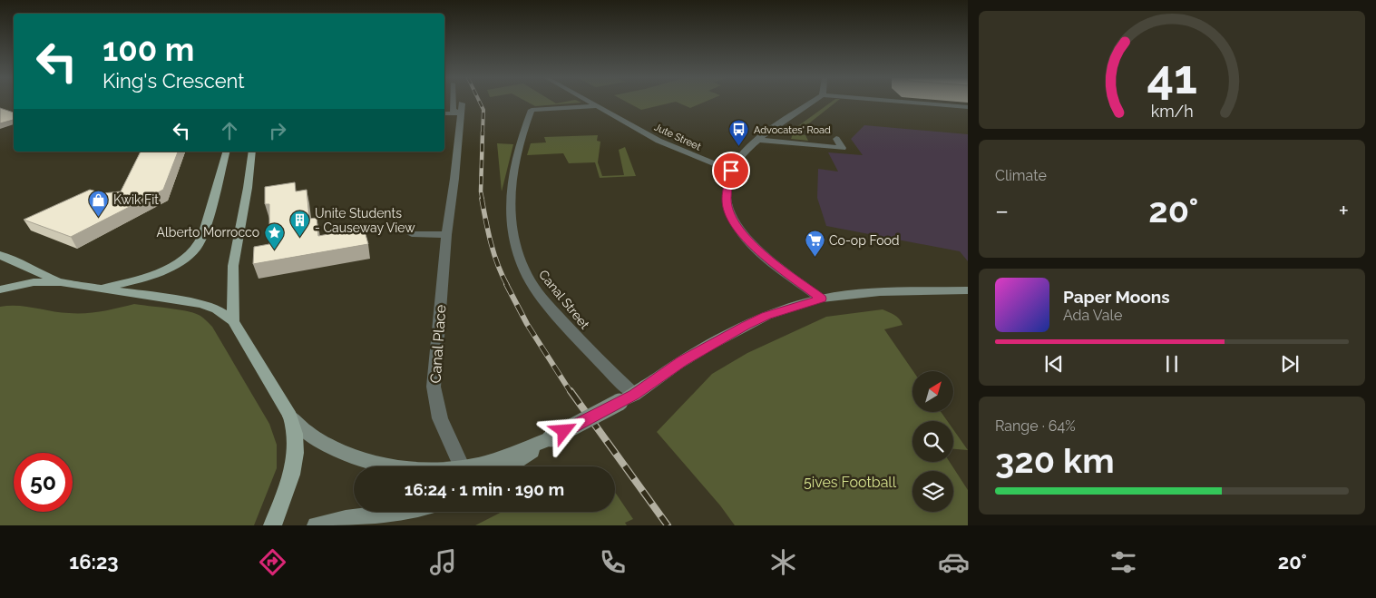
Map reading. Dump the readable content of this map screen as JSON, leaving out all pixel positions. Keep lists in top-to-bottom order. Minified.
{"streets":{"street":["Jute Street","Canal Street","Canal Place"]},"crossings":[["Jute Street","Canal Street"]],"parks":["5ives Football"],"places":{"bus stop":["Advocates' Road"],"shop":["Kwik Fit"],"building":["Unite Students - Causeway View"],"place":["Alberto Morrocco"],"supermarket":["Co-op Food"]},"north":"top right","page":{"turn":["100 m","King's Crescent"],"tile":["Climate",["Range · 64%","320 km"]],"heat":["−","20°","+"],"song":["Paper Moons","Ada Vale"],"limit":"50","trip":"16:24 · 1 min · 190 m","tabs":["16:23","20°"],"gauge":["41","km/h"]}}
